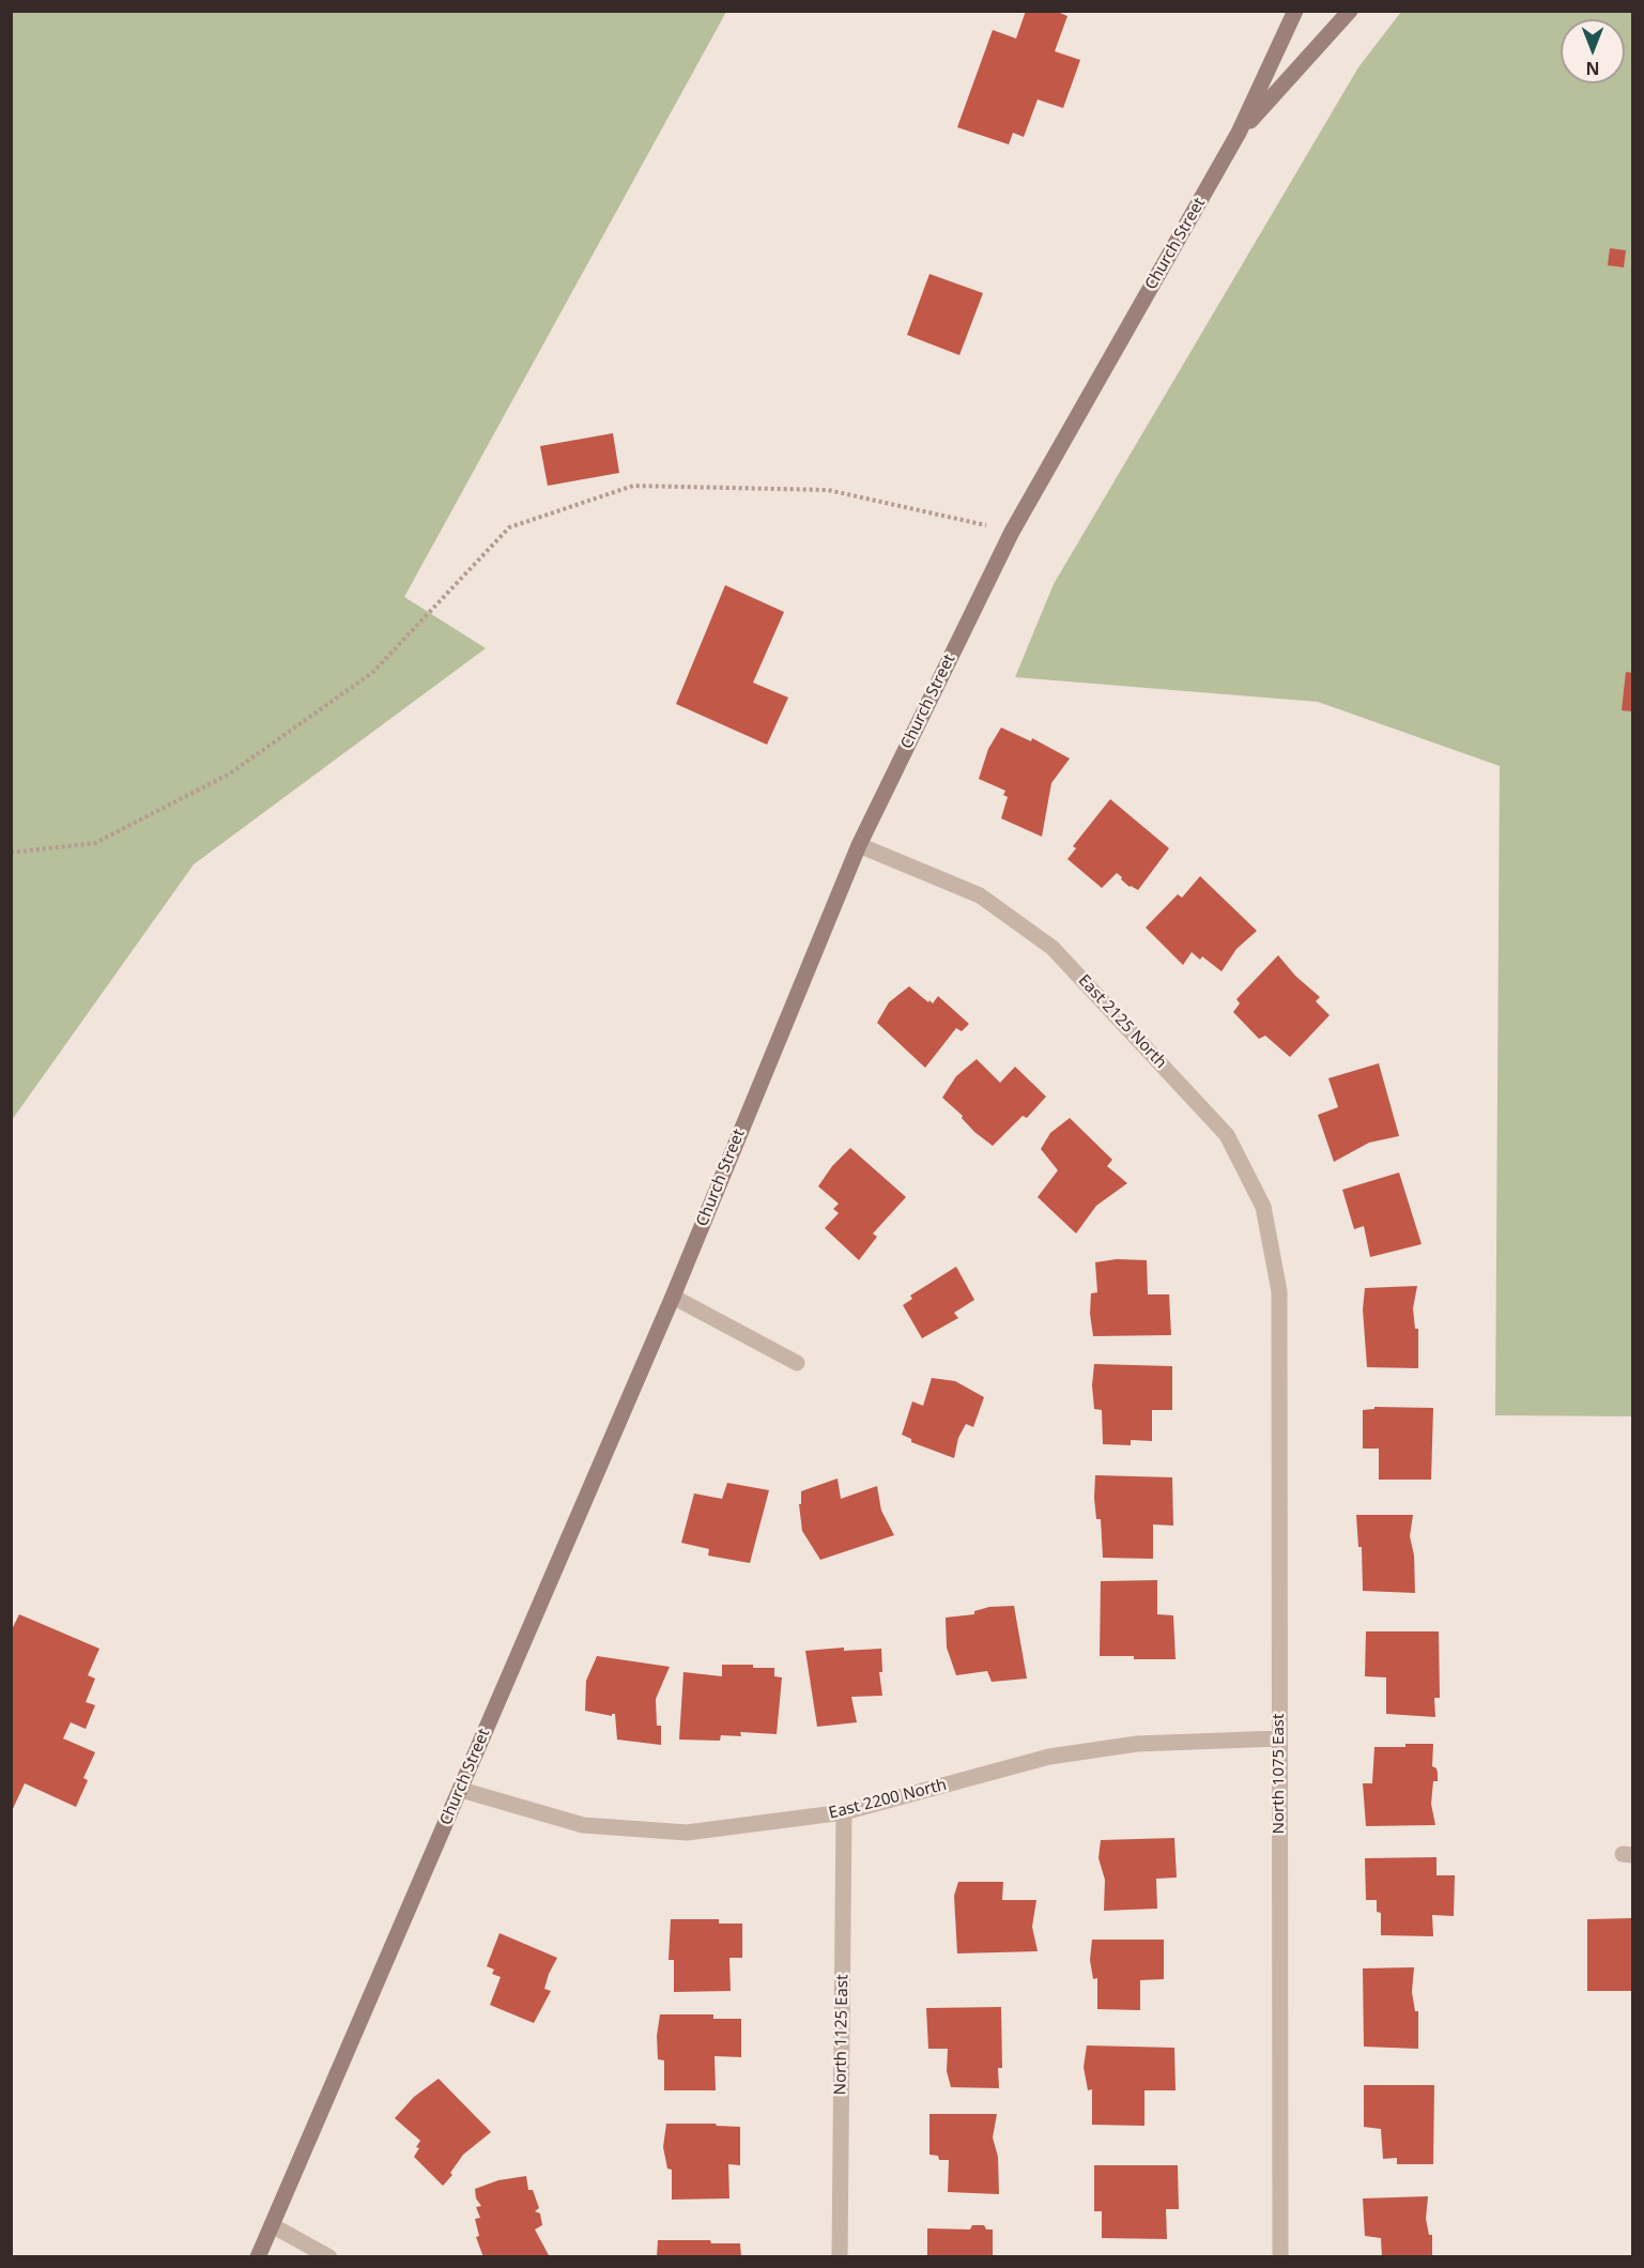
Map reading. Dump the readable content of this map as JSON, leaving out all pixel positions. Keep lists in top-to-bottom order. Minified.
{"streets":{"street":["Church Street","East 2125 North","North 1075 East","East 2200 North","North 1125 East"]},"crossings":[["Church Street","East 2125 North"],["Church Street","East 2200 North"],["East 2125 North","North 1075 East"],["North 1075 East","East 2200 North"],["East 2200 North","North 1125 East"]],"north":"bottom"}
